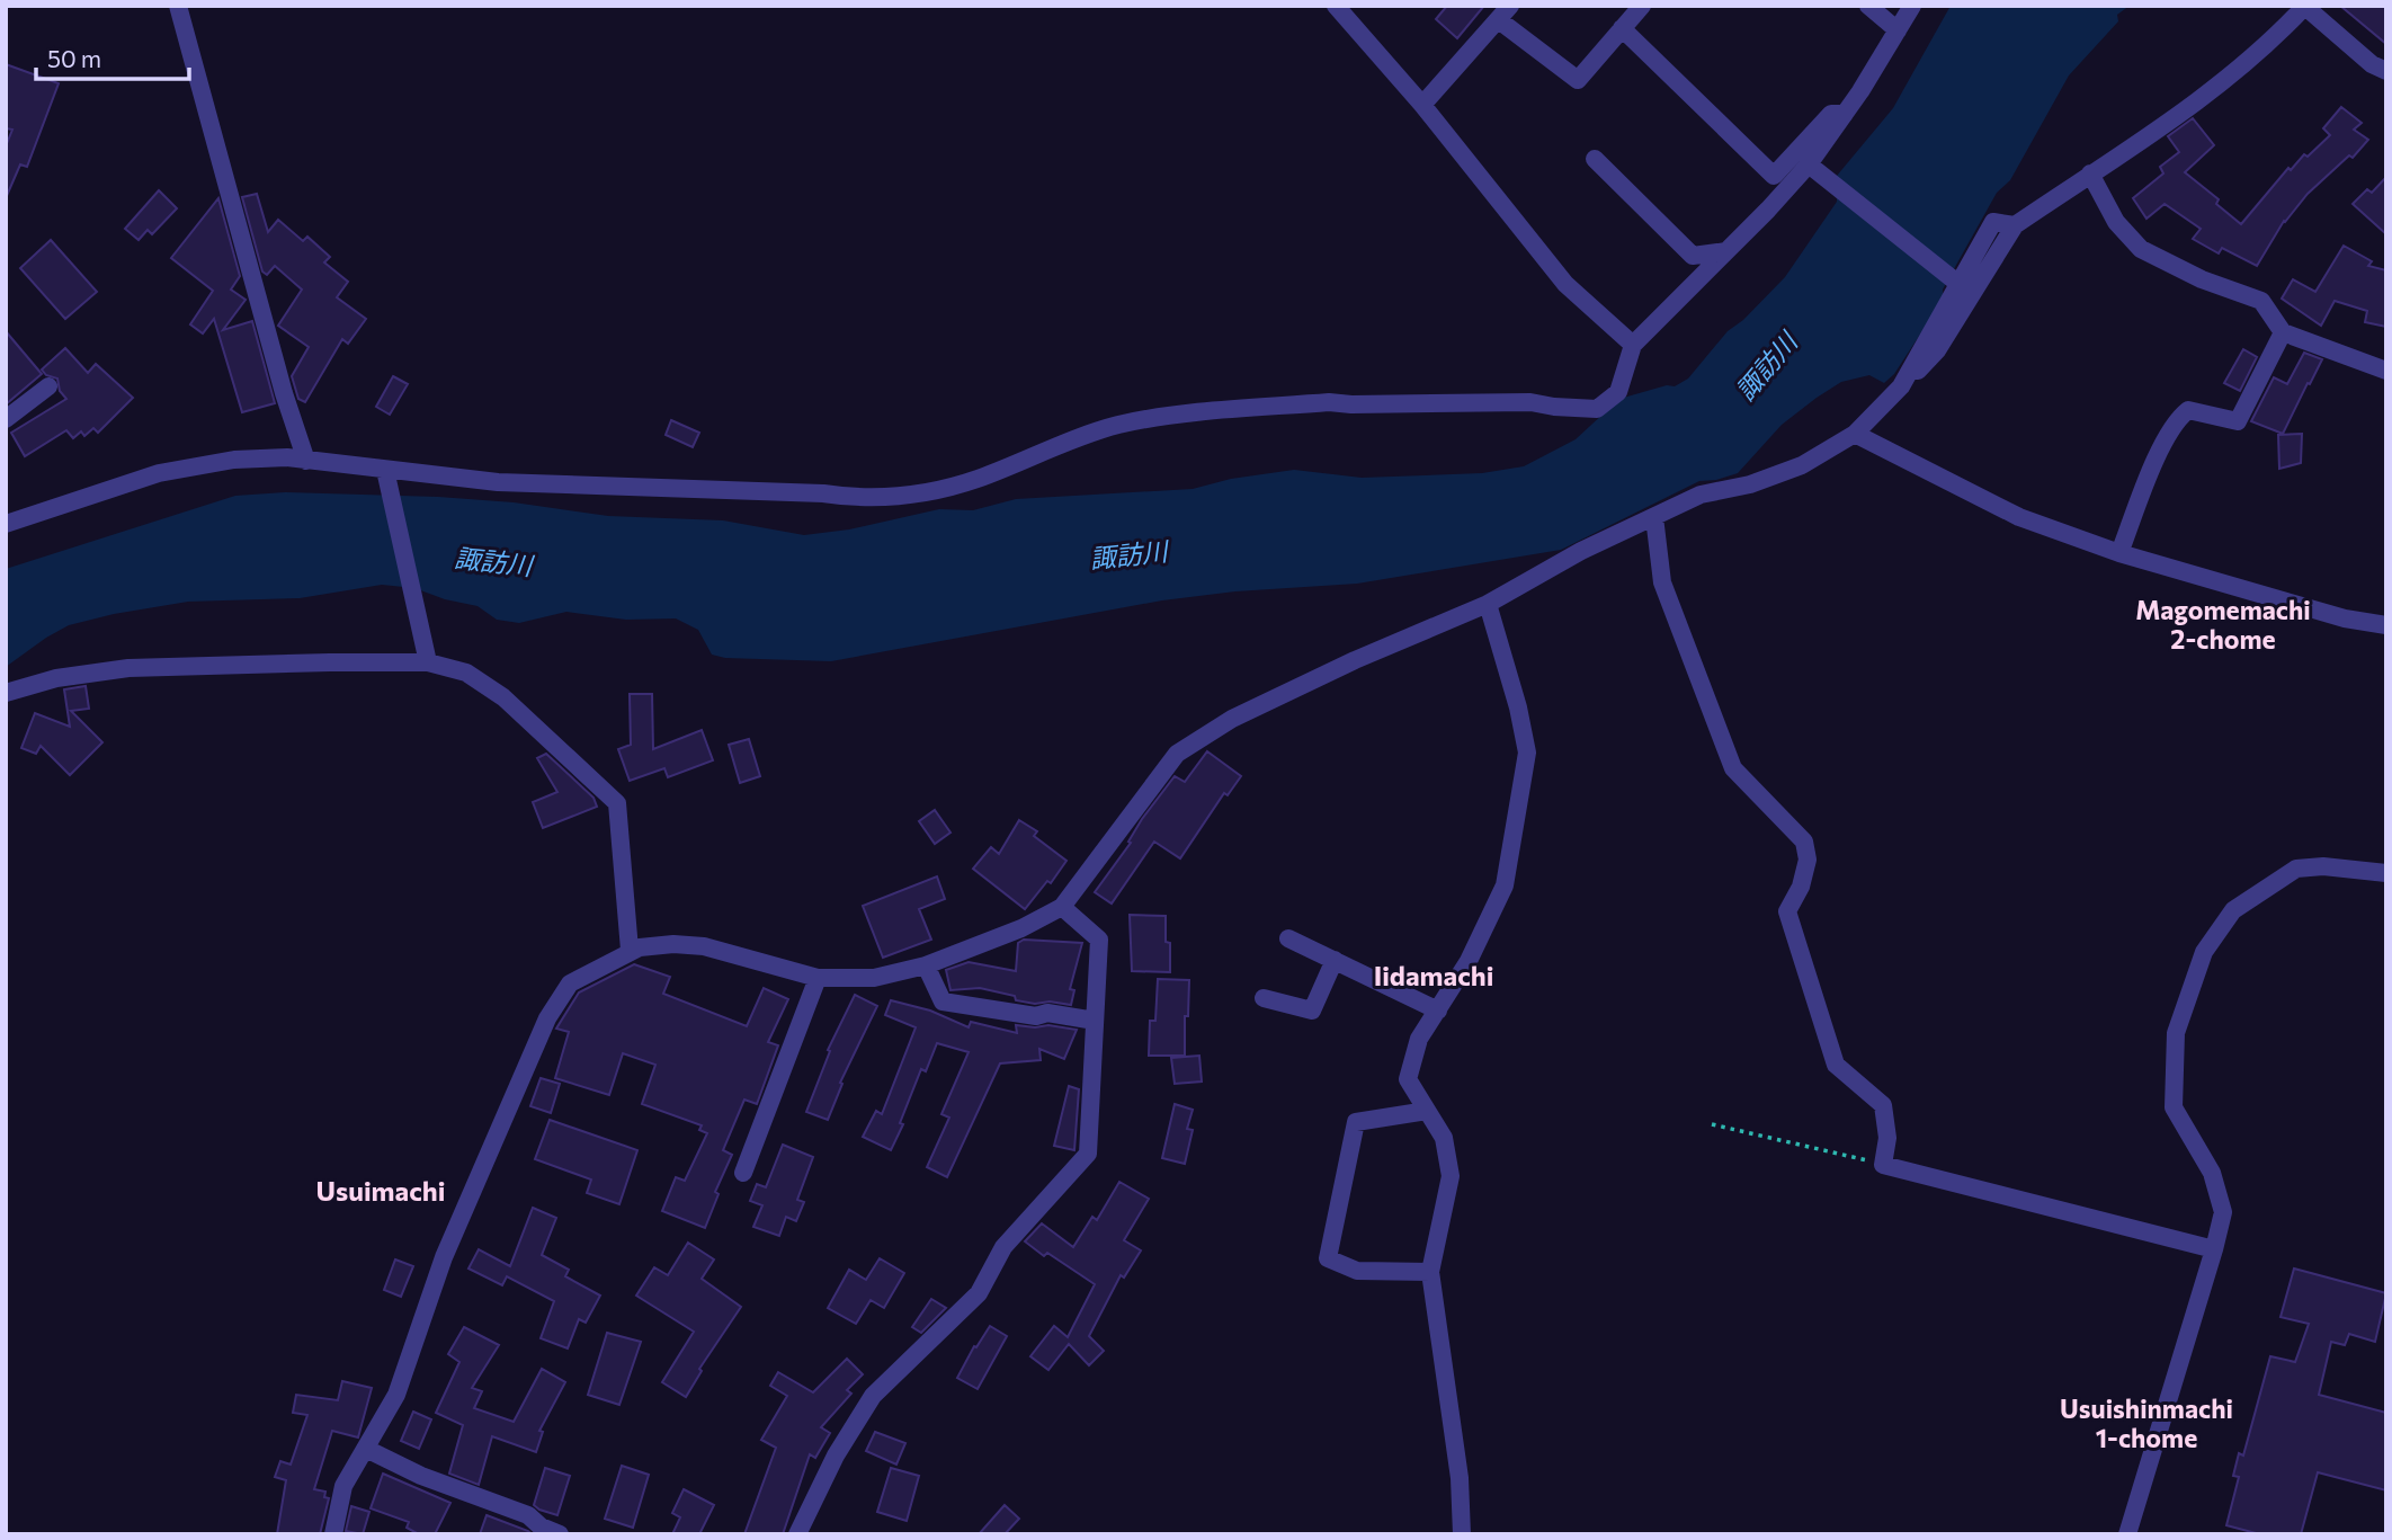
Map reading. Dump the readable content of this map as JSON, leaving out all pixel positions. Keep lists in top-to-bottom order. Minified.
{"districts":["Magomemachi 2-chome","Iidamachi","Usuimachi","Usuishinmachi 1-chome"],"water":["諏訪川"],"scale_bar":"50 m"}
